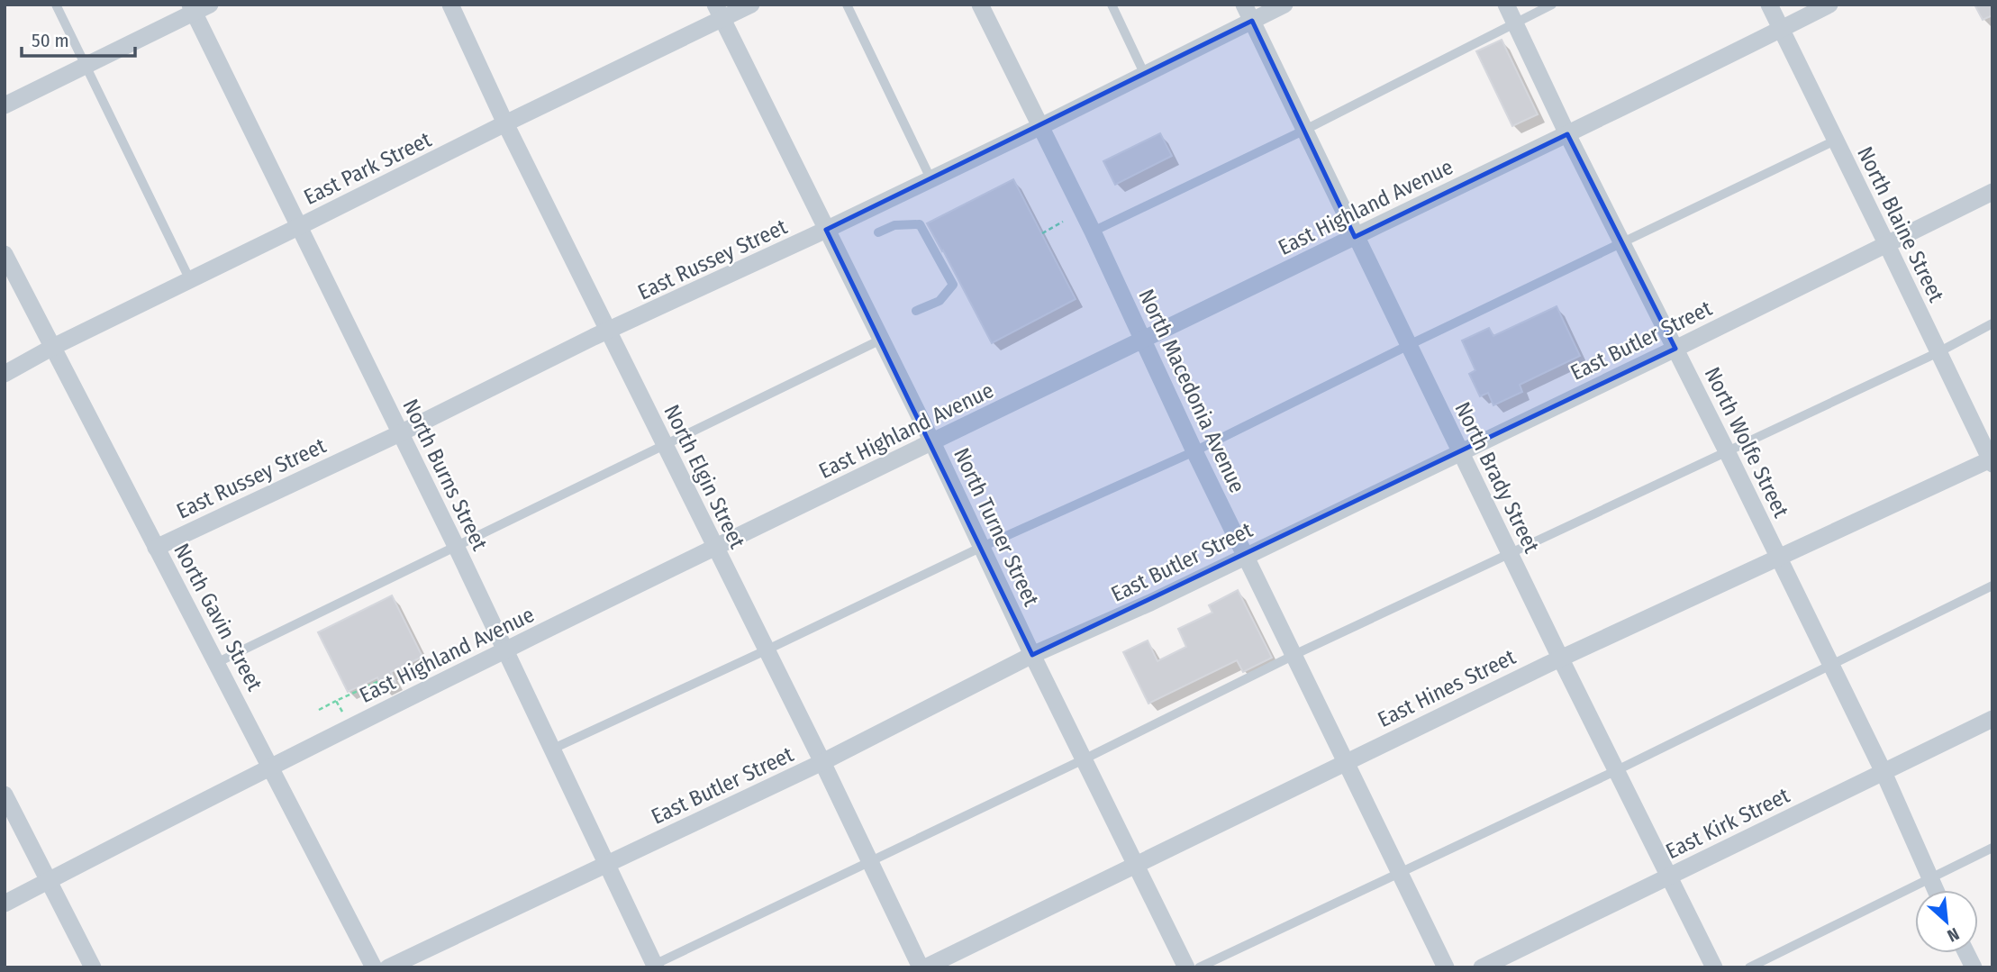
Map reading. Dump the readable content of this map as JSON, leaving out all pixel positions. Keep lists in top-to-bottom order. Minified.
{"streets":{"street":["East Park Street","East Highland Avenue","North Blaine Street","East Russey Street","East Butler Street","North Macedonia Avenue","North Wolfe Street","North Burns Street","North Elgin Street","North Brady Street","North Turner Street","North Gavin Street","East Hines Street","East Kirk Street"]},"crossings":[["East Park Street","North Burns Street"],["East Park Street","North Elgin Street"],["East Park Street","North Turner Street"],["East Park Street","North Gavin Street"],["East Highland Avenue","North Blaine Street"],["East Highland Avenue","North Macedonia Avenue"],["East Highland Avenue","North Wolfe Street"],["East Highland Avenue","North Burns Street"],["East Highland Avenue","North Elgin Street"],["East Highland Avenue","North Brady Street"],["East Highland Avenue","North Turner Street"],["East Highland Avenue","North Gavin Street"],["North Blaine Street","East Butler Street"],["North Blaine Street","East Hines Street"],["East Russey Street","North Macedonia Avenue"],["East Russey Street","North Burns Street"],["East Russey Street","North Elgin Street"],["East Russey Street","North Brady Street"],["East Russey Street","North Turner Street"],["East Russey Street","North Gavin Street"],["East Butler Street","North Macedonia Avenue"],["East Butler Street","North Wolfe Street"],["East Butler Street","North Burns Street"],["East Butler Street","North Elgin Street"],["East Butler Street","North Brady Street"],["East Butler Street","North Turner Street"],["North Macedonia Avenue","East Hines Street"],["North Wolfe Street","East Hines Street"],["North Wolfe Street","East Kirk Street"],["North Elgin Street","East Hines Street"],["North Brady Street","East Hines Street"],["North Brady Street","East Kirk Street"],["North Turner Street","East Hines Street"]],"scale_bar":"50 m","north":"bottom right"}
